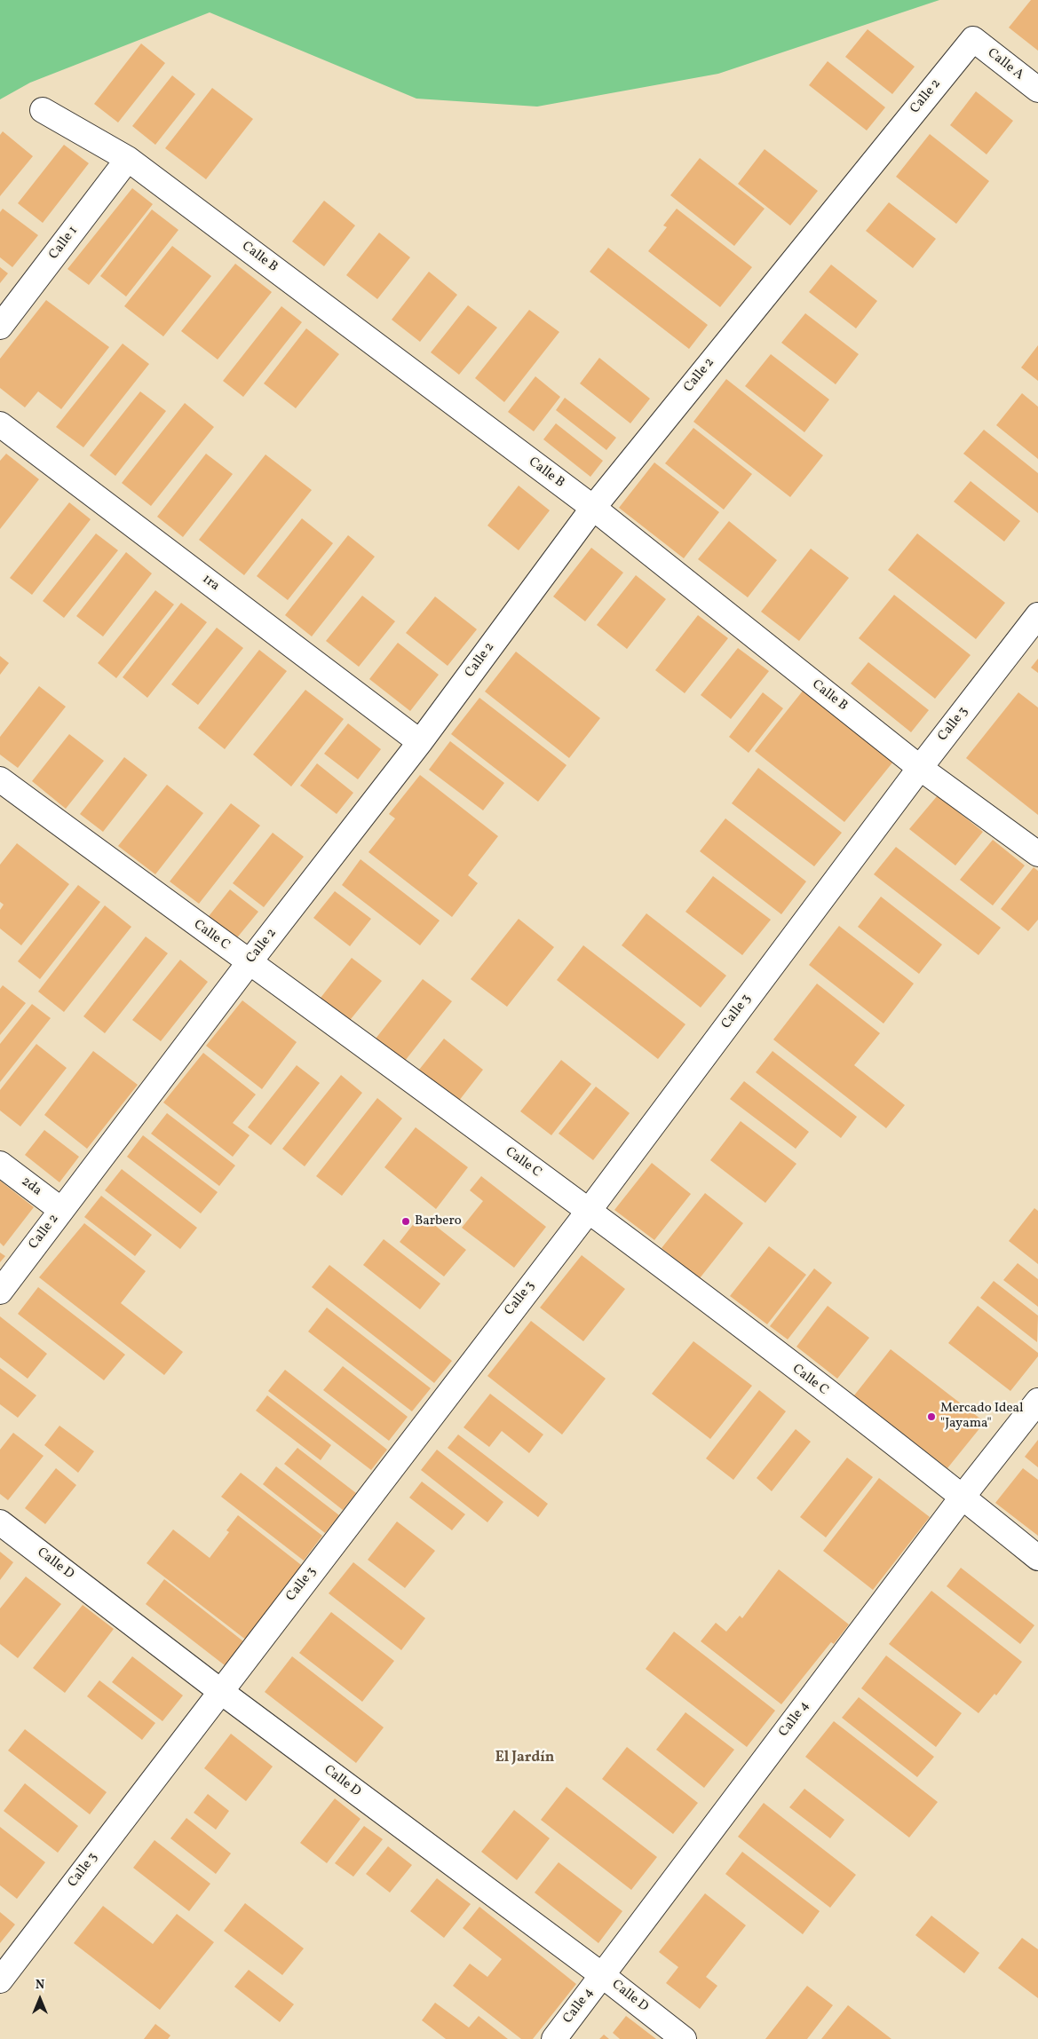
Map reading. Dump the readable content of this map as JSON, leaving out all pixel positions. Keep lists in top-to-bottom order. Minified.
{"streets":{"street":["Calle A","Calle 2","Calle 1","Calle B","1ra","Calle 3","Calle C","2da","Calle D","Calle 4"]},"crossings":[["Calle A","Calle 2"],["Calle 2","Calle B"],["Calle 2","1ra"],["Calle 2","Calle C"],["Calle 2","2da"],["Calle 1","Calle B"],["Calle B","Calle 3"],["Calle 3","Calle C"],["Calle 3","Calle D"],["Calle C","Calle 4"],["Calle D","Calle 4"]],"districts":["El Jardín"],"places":["Barbero","Mercado Ideal \"Jayama\""],"north":"top"}
